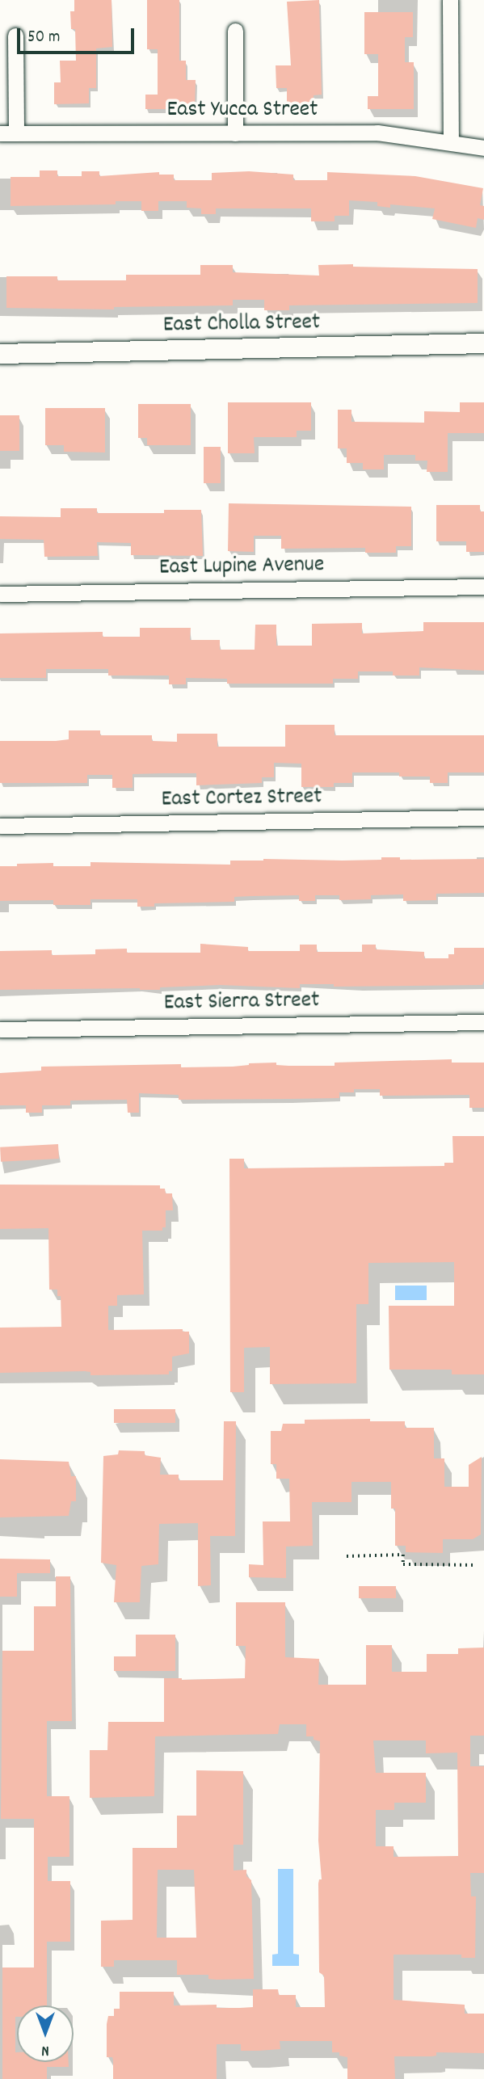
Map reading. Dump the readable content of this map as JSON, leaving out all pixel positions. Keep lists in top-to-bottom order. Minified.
{"streets":{"street":["East Yucca Street","East Cholla Street","East Lupine Avenue","East Cortez Street","East Sierra Street"]},"scale_bar":"50 m","north":"bottom"}
